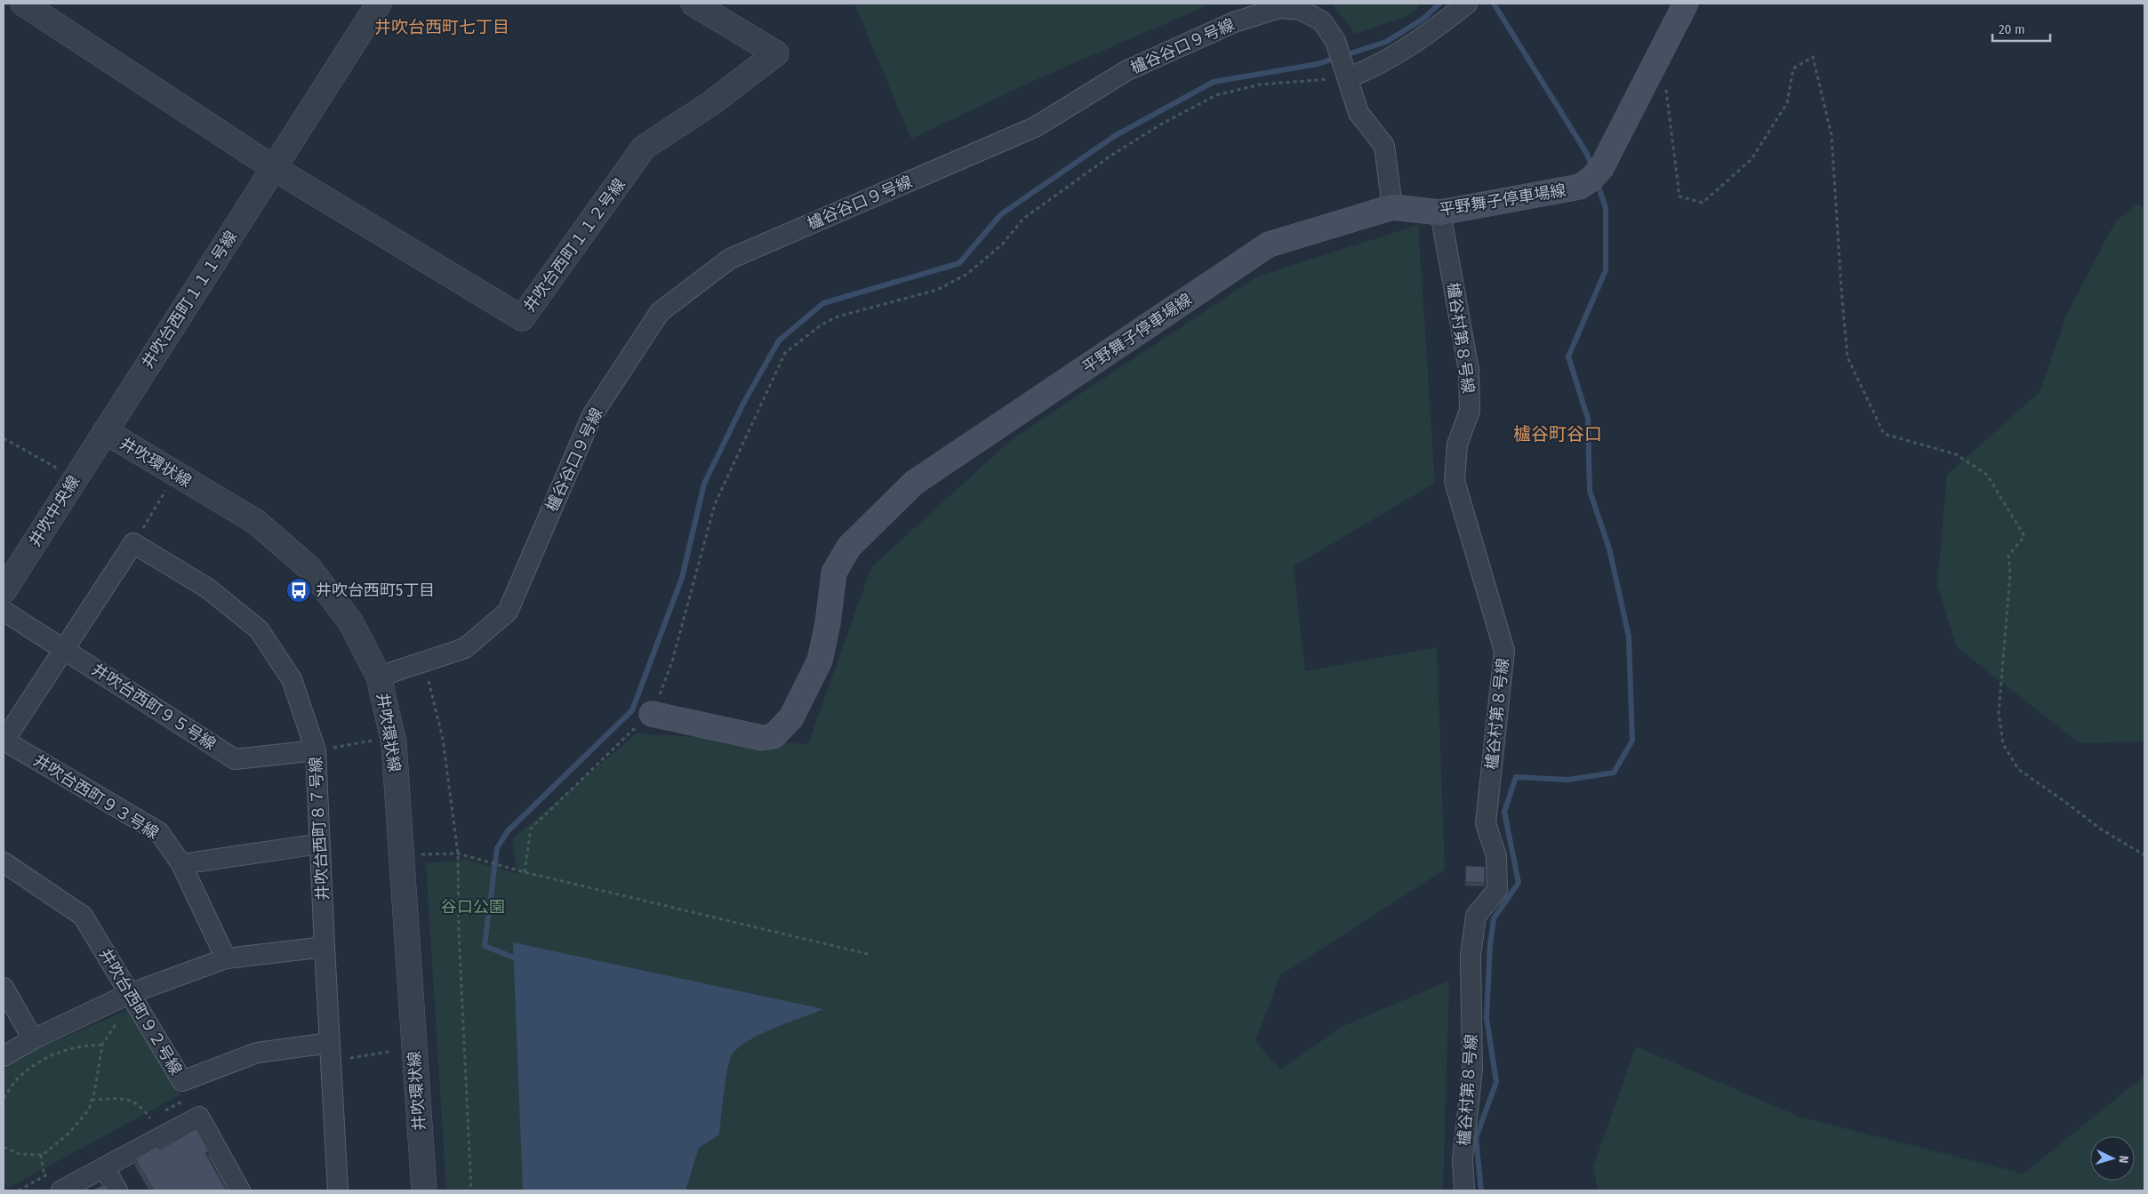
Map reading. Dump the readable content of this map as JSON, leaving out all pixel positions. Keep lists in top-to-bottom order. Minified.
{"streets":{"main road":["平野舞子停車場線"],"street":["櫨谷谷口９号線","井吹台西町１１２号線","井吹台西町１１１号線","櫨谷村第８号線","井吹環状線","井吹中央線","井吹台西町９５号線","井吹台西町９３号線","井吹台西町８７号線","井吹台西町９２号線"]},"crossings":[["櫨谷谷口９号線","平野舞子停車場線"],["櫨谷谷口９号線","井吹環状線"],["平野舞子停車場線","櫨谷村第８号線"],["井吹台西町１１２号線","井吹台西町１１１号線"],["井吹台西町１１１号線","井吹環状線"],["井吹台西町１１１号線","井吹中央線"],["井吹環状線","井吹中央線"],["井吹台西町９５号線","井吹台西町８７号線"],["井吹台西町８７号線","井吹台西町９２号線"]],"districts":["井吹台西町七丁目","櫨谷町谷口"],"parks":["谷口公園"],"places":{"bus stop":["井吹台西町5丁目"]},"scale_bar":"20 m","north":"right"}
